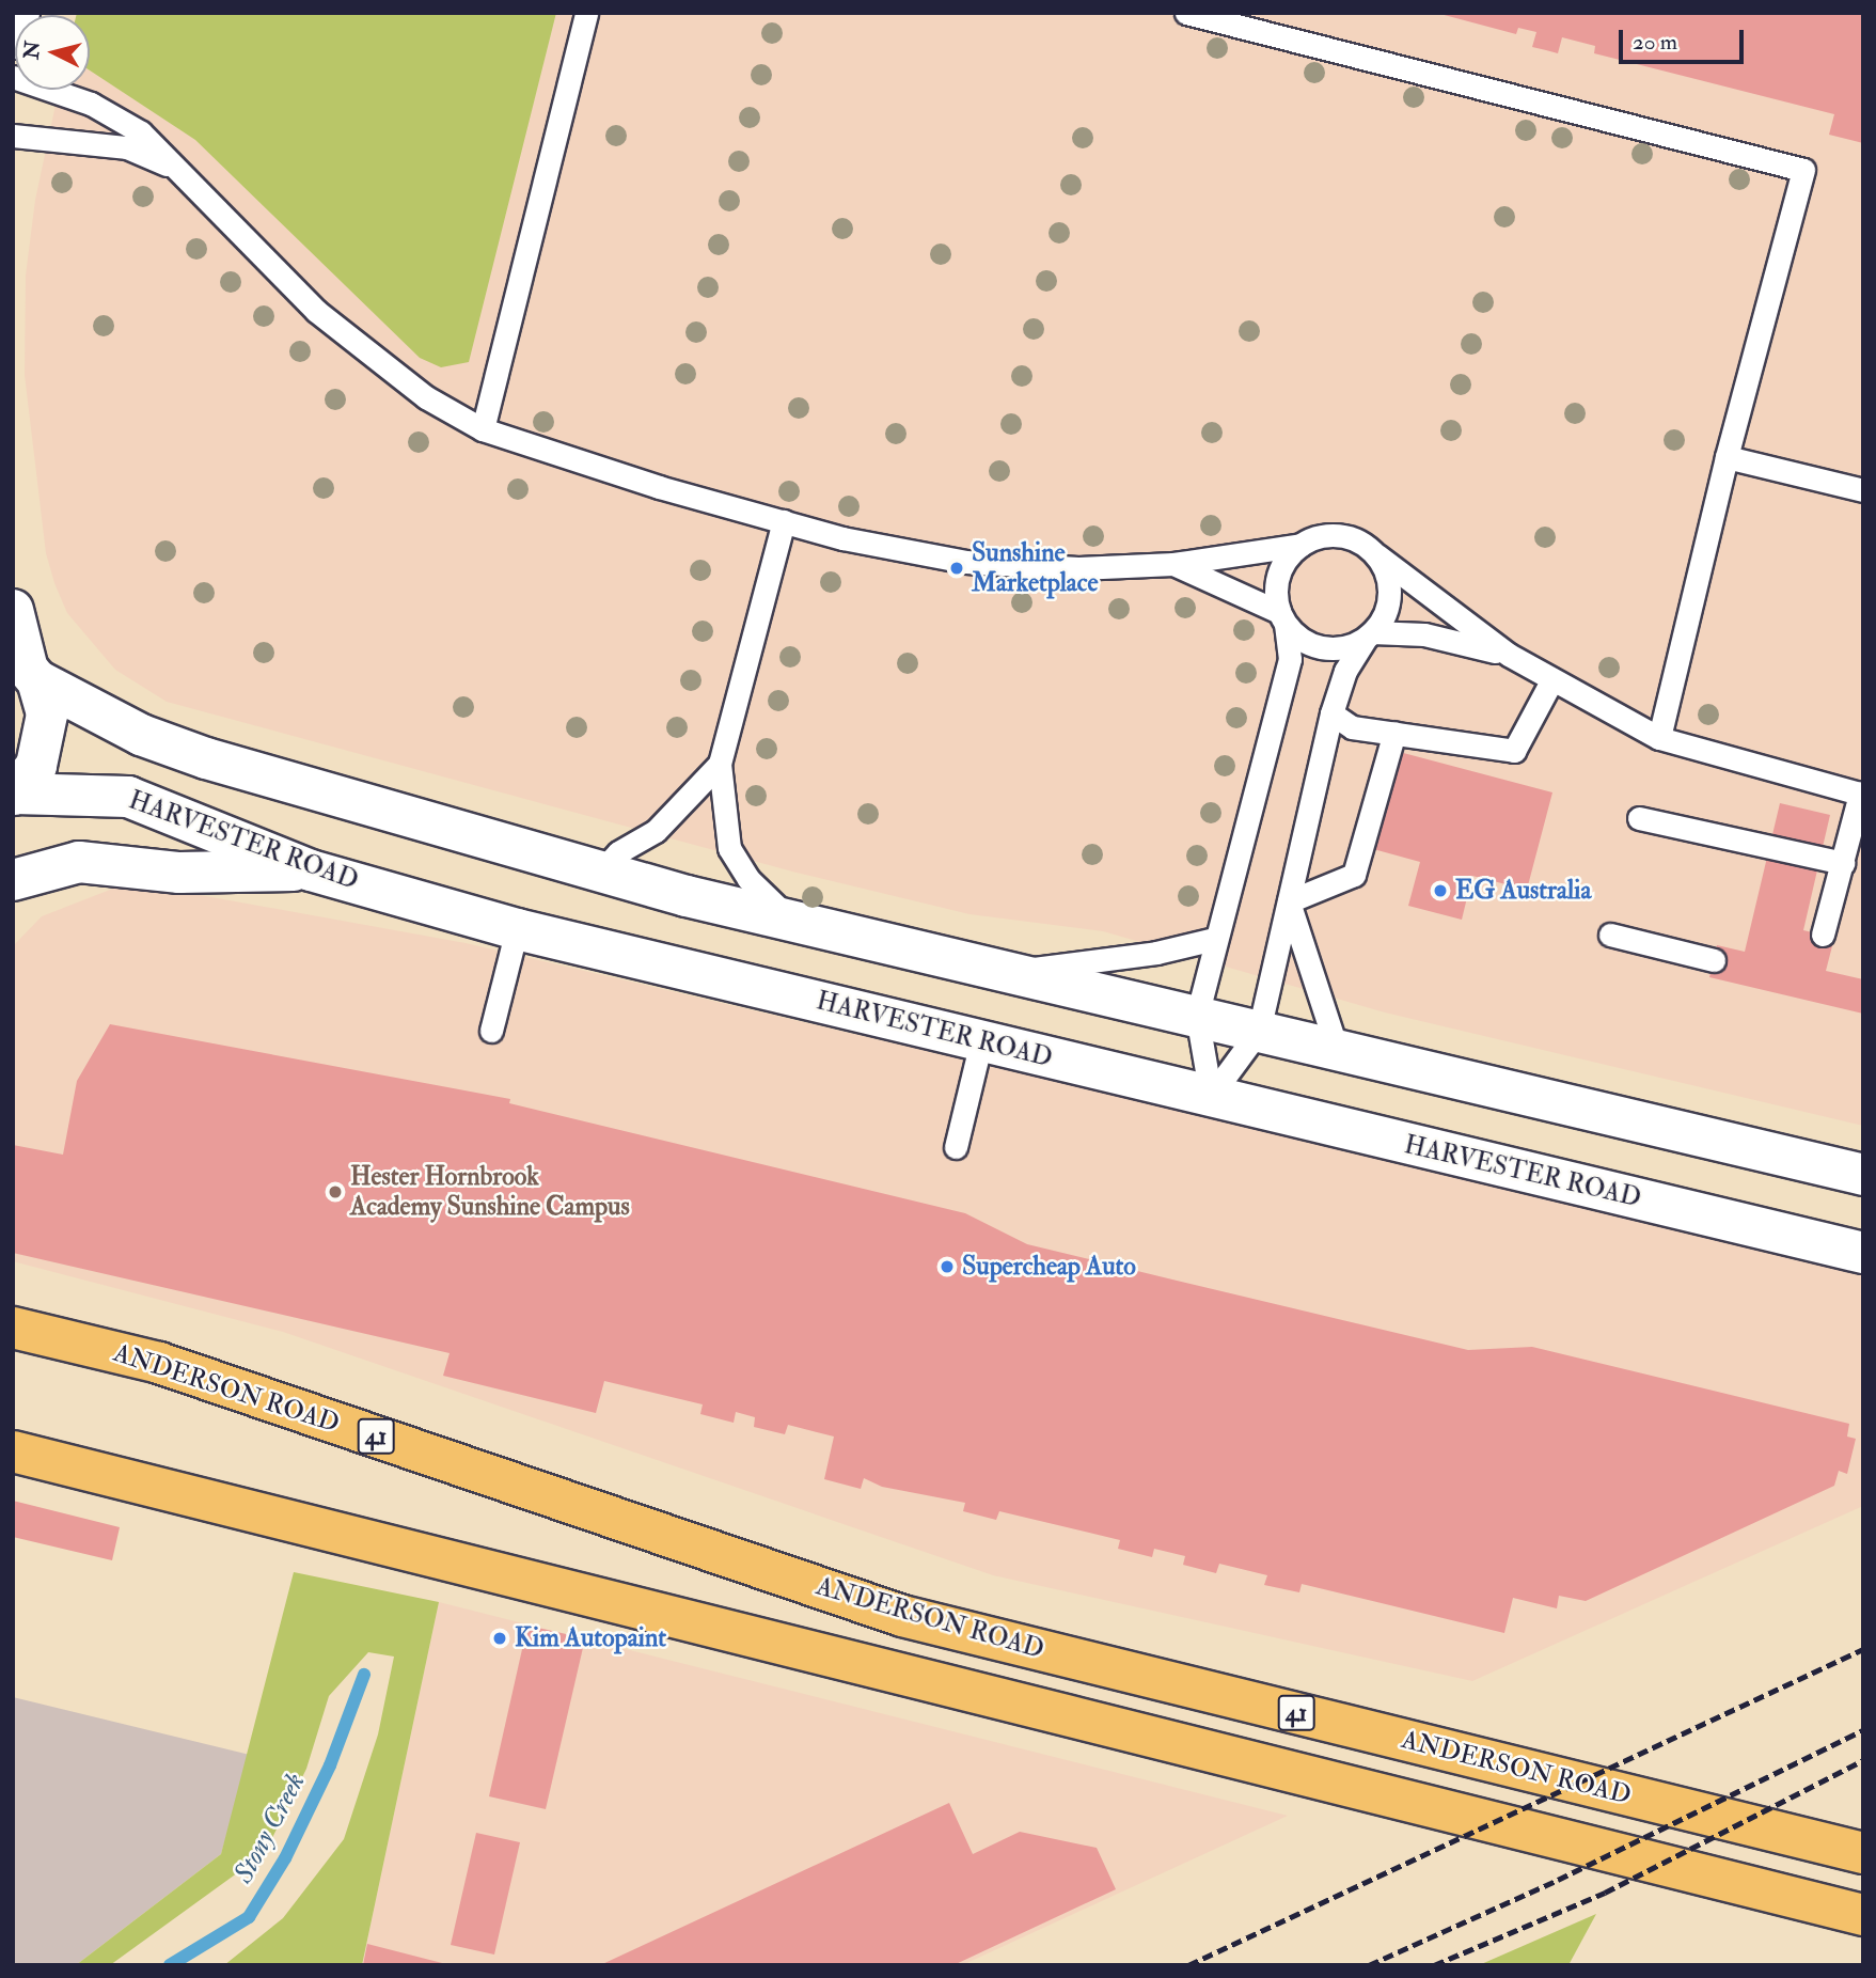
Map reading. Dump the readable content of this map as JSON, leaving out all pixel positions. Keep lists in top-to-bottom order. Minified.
{"streets":{"main road":["ANDERSON ROAD","41"],"street":["HARVESTER ROAD"]},"water":["Stony Creek"],"places":["Sunshine Marketplace","EG Australia","Hester Hornbrook Academy Sunshine Campus","Supercheap Auto","Kim Autopaint"],"scale_bar":"20 m","north":"left"}
